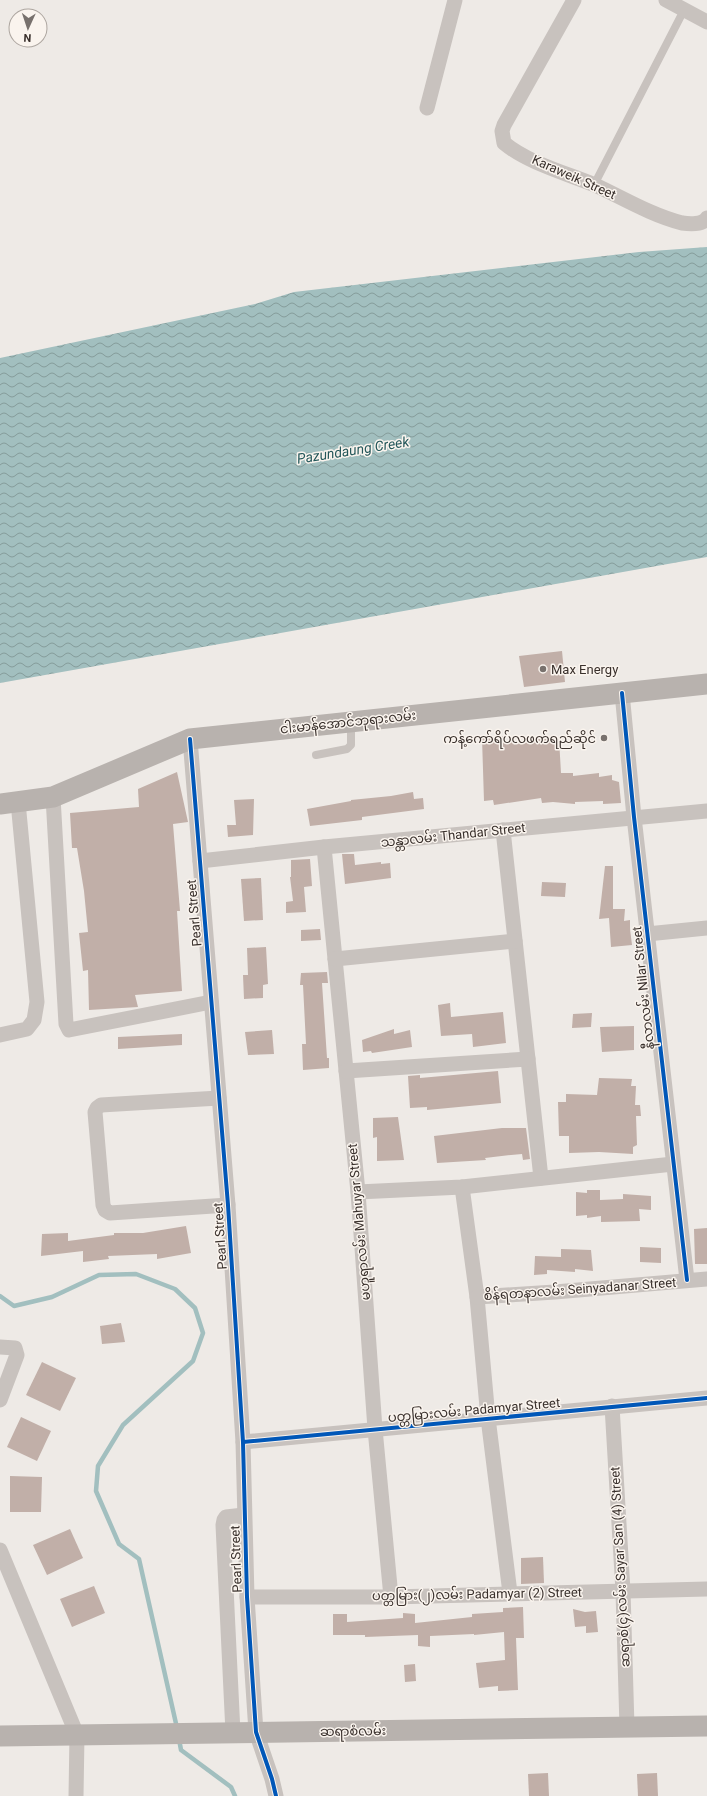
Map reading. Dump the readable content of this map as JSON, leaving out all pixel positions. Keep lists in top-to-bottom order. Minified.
{"streets":{"main road":["ငါးမာန်အောင်ဘုရားလမ်း","ဆရာစံလမ်း"],"street":["Karaweik Street","သန္တာလမ်း Thandar Street","Pearl Street","နီလာလမ်း Nilar Street","မဟူရာလမ်း Mahuyar Street","စိန်ရတနာလမ်း Seinyadanar Street","ပတ္တမြားလမ်း Padamyar Street","ဆရာစံ(၄)လမ်း Sayar San (4) Street","ပတ္တမြား(၂)လမ်း Padamyar (2) Street"]},"crossings":[["ငါးမာန်အောင်ဘုရားလမ်း","Pearl Street"],["ငါးမာန်အောင်ဘုရားလမ်း","နီလာလမ်း Nilar Street"],["သန္တာလမ်း Thandar Street","Pearl Street"],["သန္တာလမ်း Thandar Street","နီလာလမ်း Nilar Street"],["သန္တာလမ်း Thandar Street","မဟူရာလမ်း Mahuyar Street"],["Pearl Street","ပတ္တမြားလမ်း Padamyar Street"],["Pearl Street","ပတ္တမြား(၂)လမ်း Padamyar (2) Street"],["Pearl Street","ဆရာစံလမ်း"],["နီလာလမ်း Nilar Street","စိန်ရတနာလမ်း Seinyadanar Street"],["မဟူရာလမ်း Mahuyar Street","ပတ္တမြားလမ်း Padamyar Street"],["မဟူရာလမ်း Mahuyar Street","ပတ္တမြား(၂)လမ်း Padamyar (2) Street"],["ပတ္တမြားလမ်း Padamyar Street","ဆရာစံ(၄)လမ်း Sayar San (4) Street"],["ဆရာစံ(၄)လမ်း Sayar San (4) Street","ပတ္တမြား(၂)လမ်း Padamyar (2) Street"],["ဆရာစံ(၄)လမ်း Sayar San (4) Street","ဆရာစံလမ်း"]],"water":["Pazundaung Creek"],"places":["Max Energy","ကန့်ကော်ရိပ်လဖက်ရည်ဆိုင်"],"north":"bottom"}
